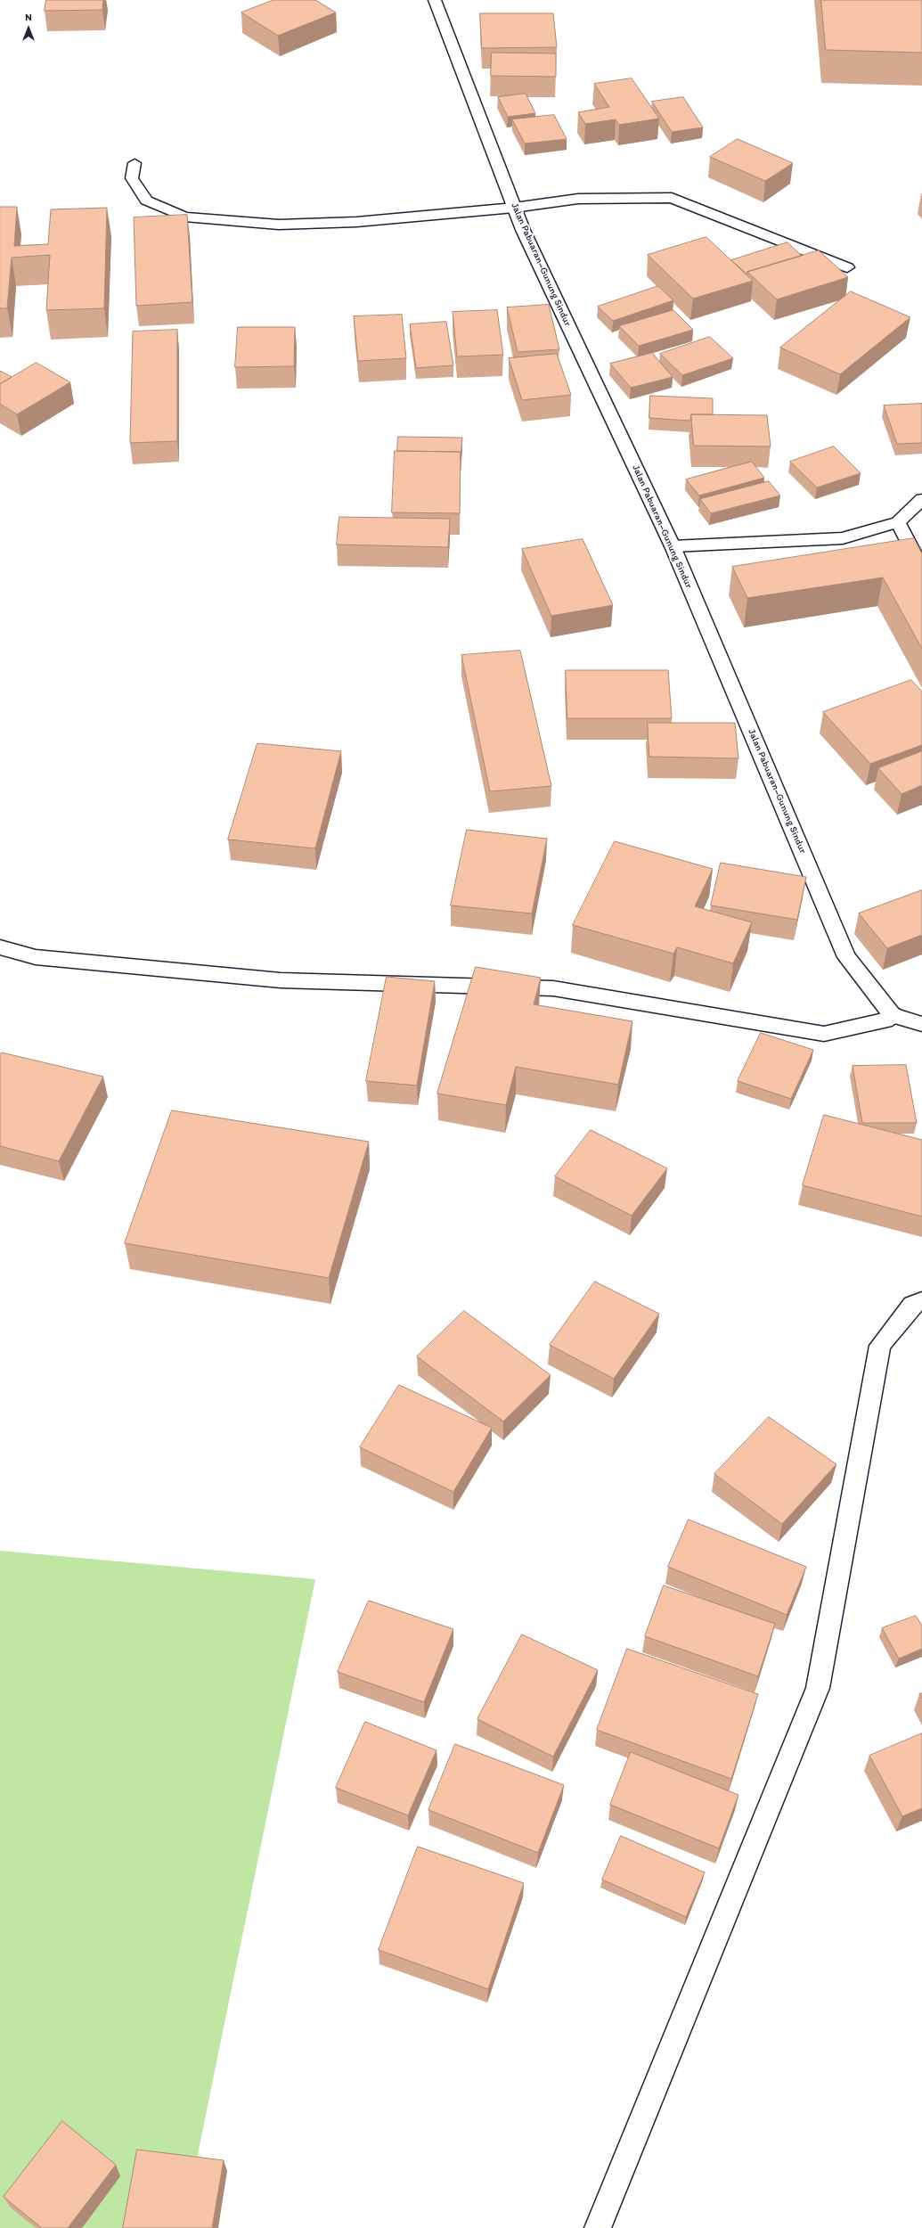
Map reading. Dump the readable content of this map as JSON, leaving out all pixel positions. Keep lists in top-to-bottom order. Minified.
{"streets":{"street":["Jalan Pabuaran–Gunung Sindur"]},"north":"top"}
